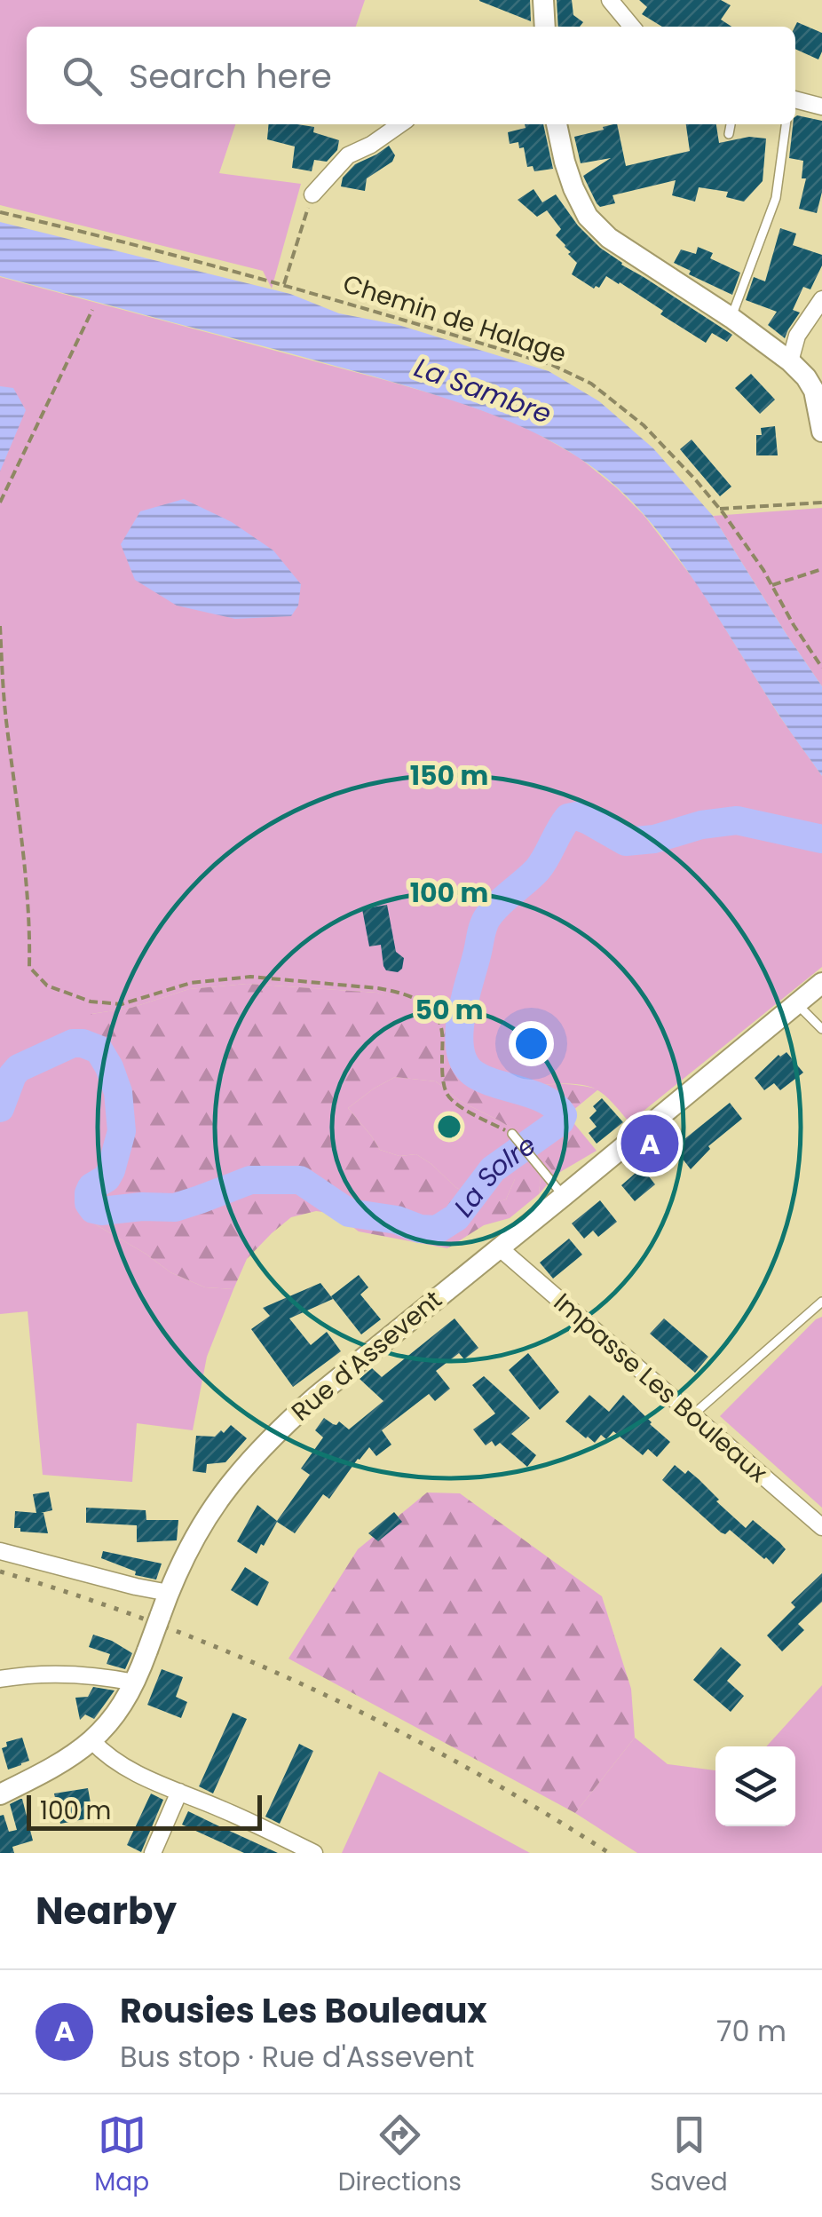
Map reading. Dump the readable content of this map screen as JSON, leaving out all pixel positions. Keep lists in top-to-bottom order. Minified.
{"streets":{"street":["Rue d'Assevent","Impasse Les Bouleaux"],"path":["Chemin de Halage"]},"crossings":[["Rue d'Assevent","Impasse Les Bouleaux"]],"water":["La Sambre","La Solre"],"scale_bar":"100 m","page":{"search":"Search here","pins":"A","scale":"100 m","heading":"Nearby","list":[{"mark":"A","name":"Rousies Les Bouleaux","note":"Bus stop · Rue d'Assevent","value":"70 m"}],"nav":["Map","Directions","Saved"]},"rings":["150 m","100 m","50 m"]}
